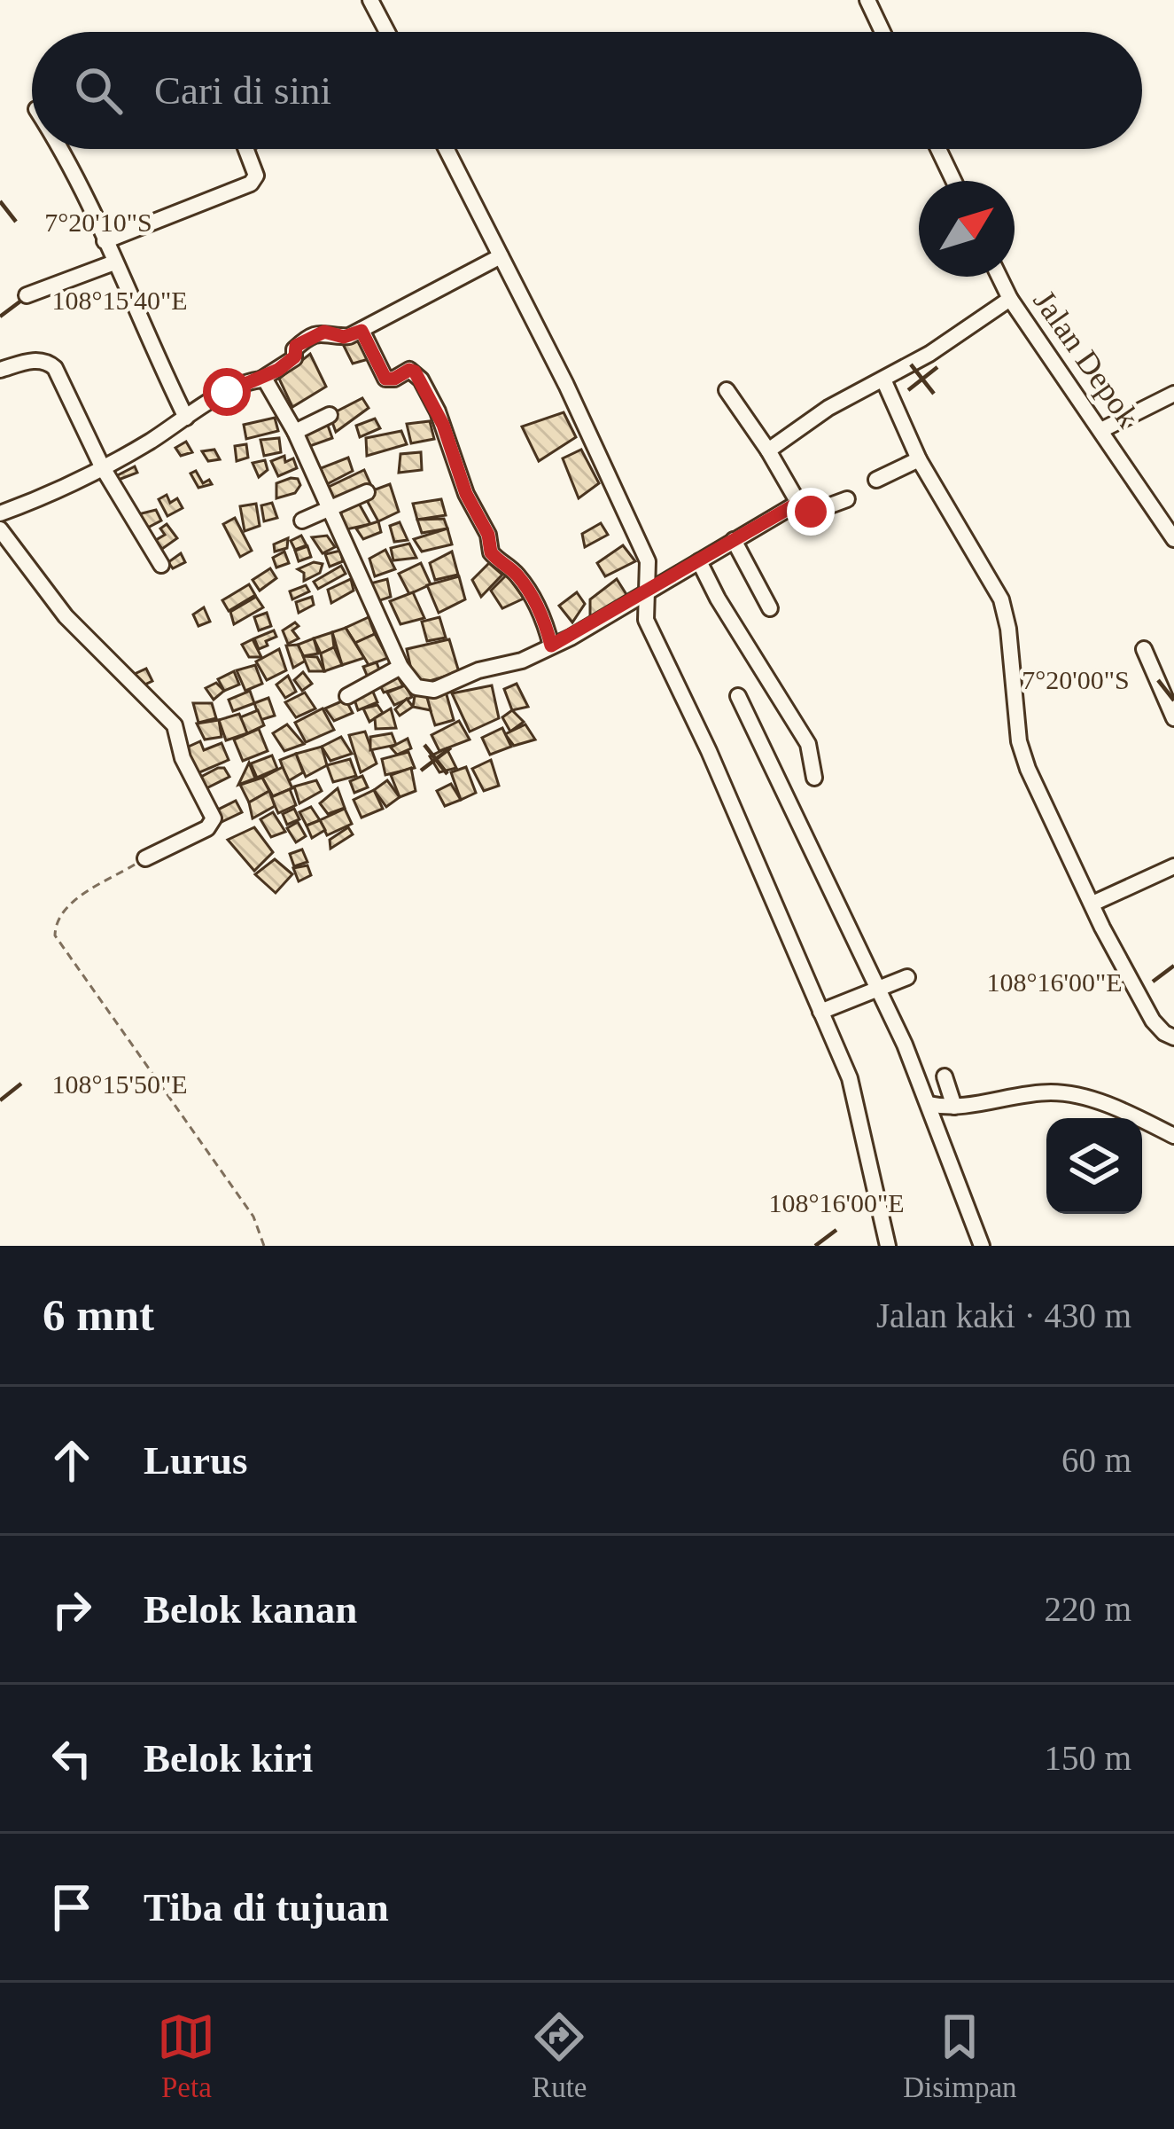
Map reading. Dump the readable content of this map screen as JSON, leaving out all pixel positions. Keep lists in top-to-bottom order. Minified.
{"streets":{"street":["Jalan Depok"]},"north":"top right","page":{"search":"Cari di sini","heading":["6 mnt","Jalan kaki · 430 m"],"list":[["Lurus","60 m"],["Belok kanan","220 m"],["Belok kiri","150 m"],"Tiba di tujuan"],"nav":["Peta","Rute","Disimpan"]},"coordinates":["7°20'10\"S","108°15'40\"E","7°20'00\"S","108°16'00\"E","108°15'50\"E"]}
